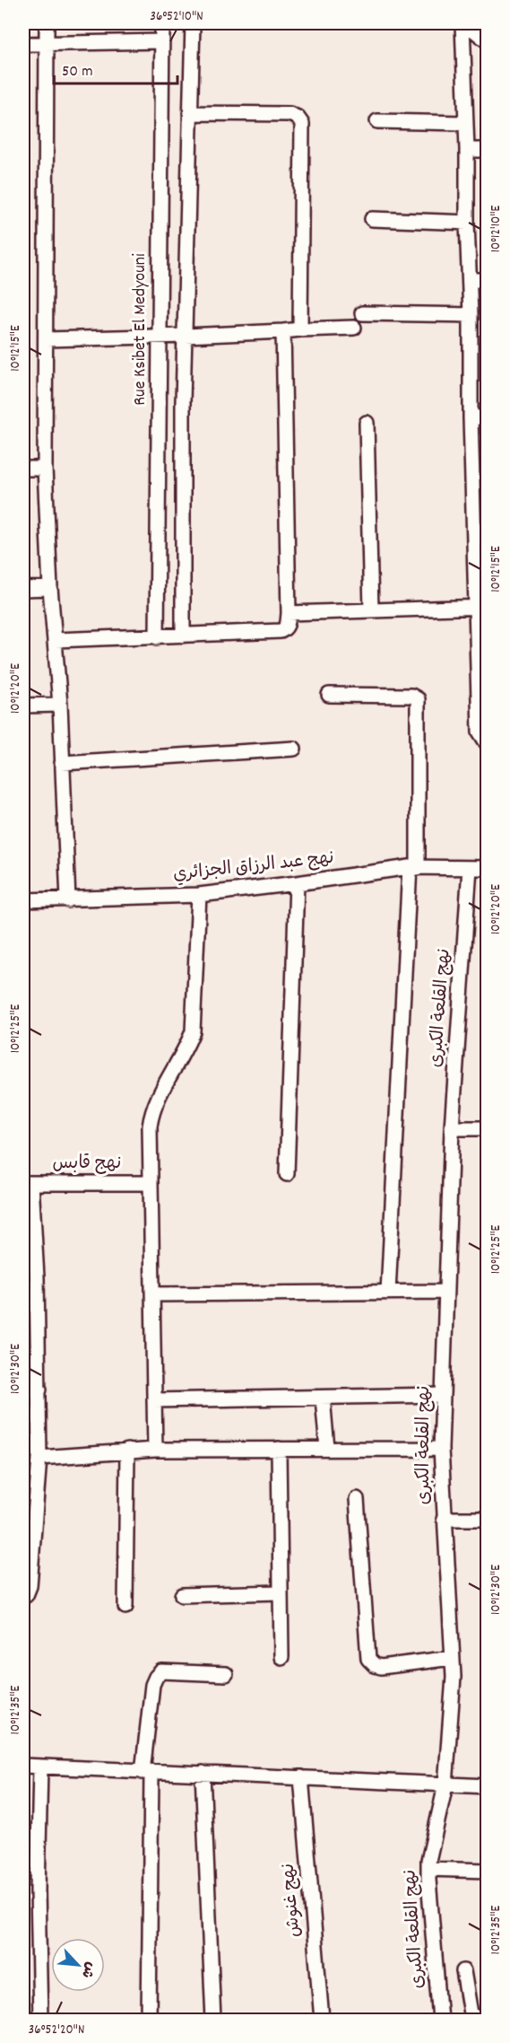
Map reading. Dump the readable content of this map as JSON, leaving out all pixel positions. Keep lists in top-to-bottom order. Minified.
{"streets":{"street":["Rue Ksibet El Medyouni","نهج عبد الرزاق الجزائري","نهج القلعة الكبرى","نهج قابس","نهج غنوش"]},"crossings":[["نهج عبد الرزاق الجزائري","نهج القلعة الكبرى"]],"scale_bar":"50 m","north":"bottom right","coordinates":["36°52'10\"N","10°12'10\"E","10°12'15\"E","10°12'20\"E","10°12'25\"E","10°12'30\"E","10°12'35\"E","36°52'20\"N"]}
